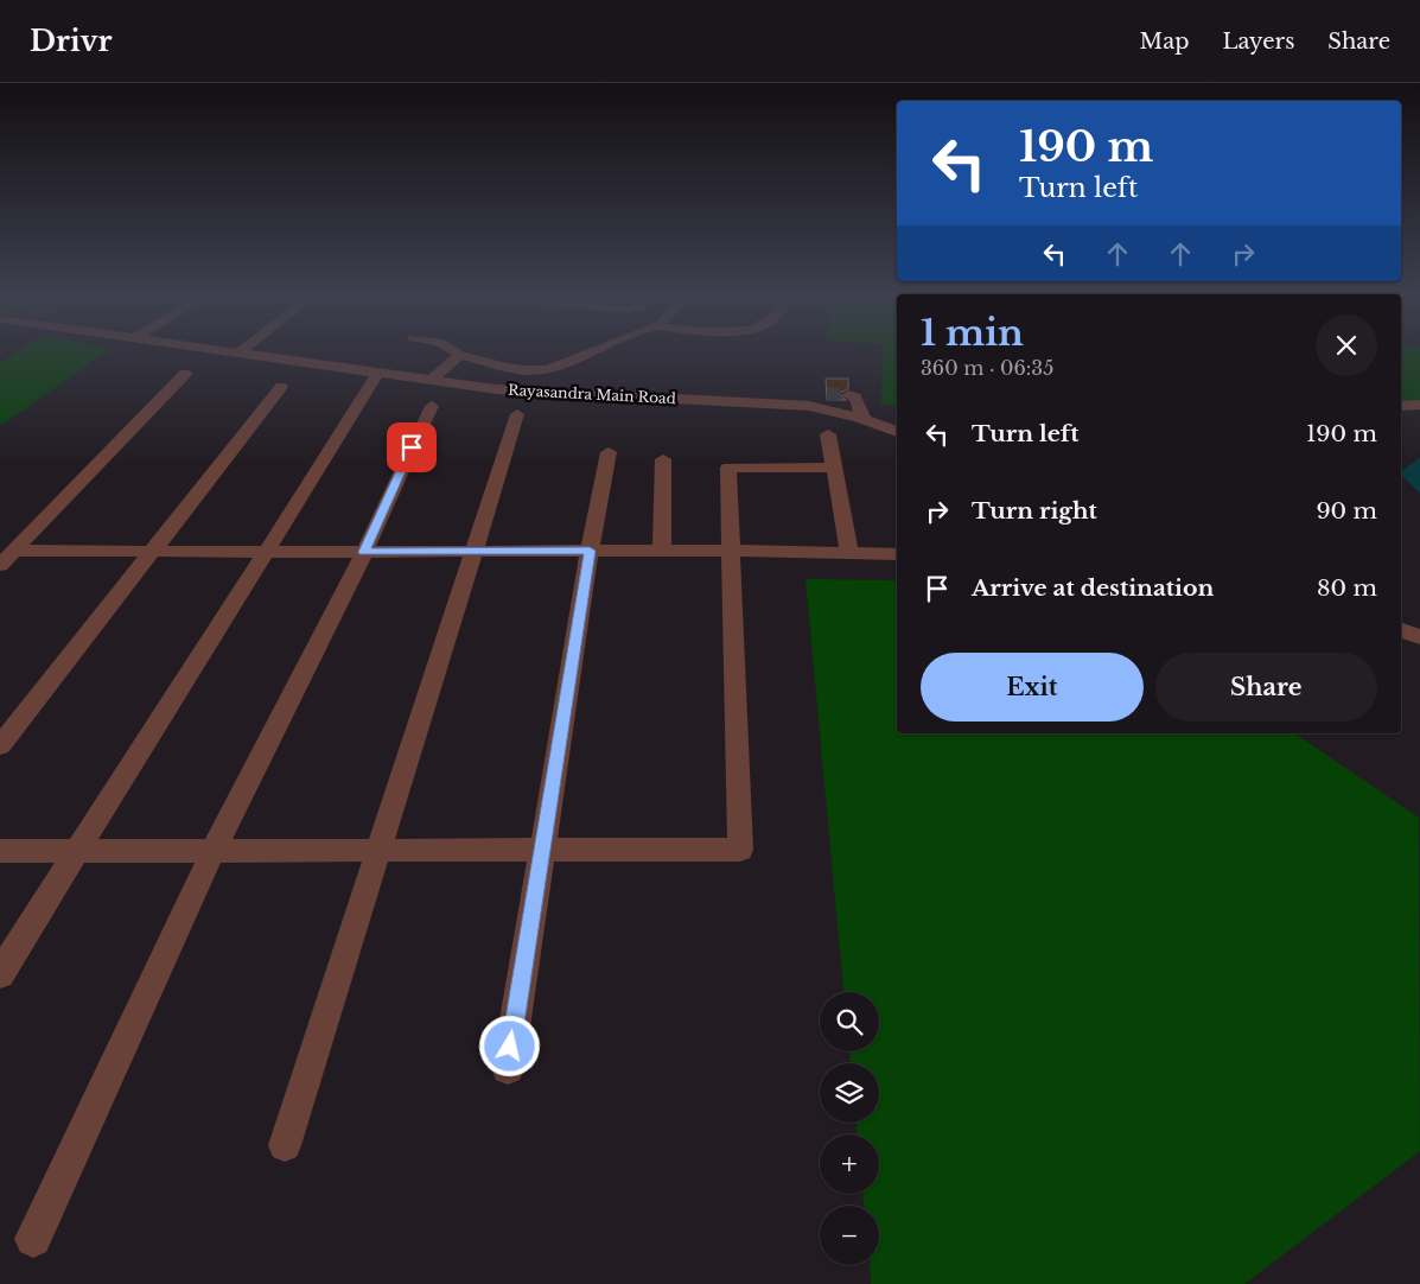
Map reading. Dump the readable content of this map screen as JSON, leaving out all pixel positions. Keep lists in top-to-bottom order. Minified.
{"streets":{"street":["Rayasandra Main Road"]},"page":{"header":"Drivr","nav":["Map","Layers","Share"],"turn":["190 m","Turn left"],"heading":["1 min","360 m · 06:35"],"list":[{"name":"Turn left","value":"190 m"},{"name":"Turn right","value":"90 m"},{"name":"Arrive at destination","value":"80 m"}],"buttons":["Exit","Share"],"map_buttons":["+","−"]}}
